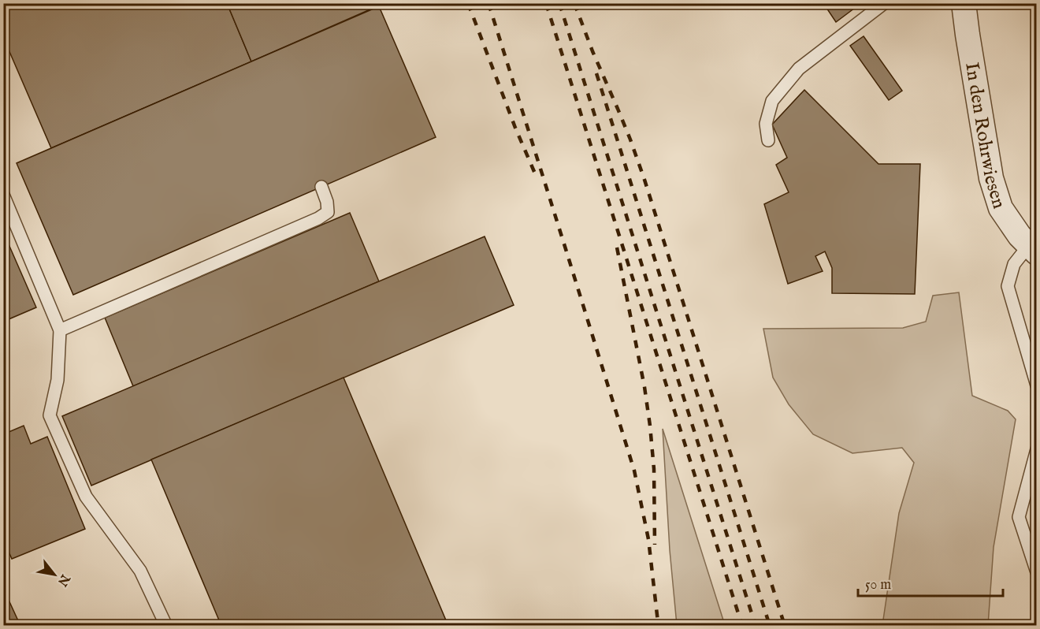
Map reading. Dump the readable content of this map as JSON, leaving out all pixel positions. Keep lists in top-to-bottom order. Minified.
{"streets":{"street":["In den Rohrwiesen"]},"scale_bar":"50 m","north":"bottom right"}
